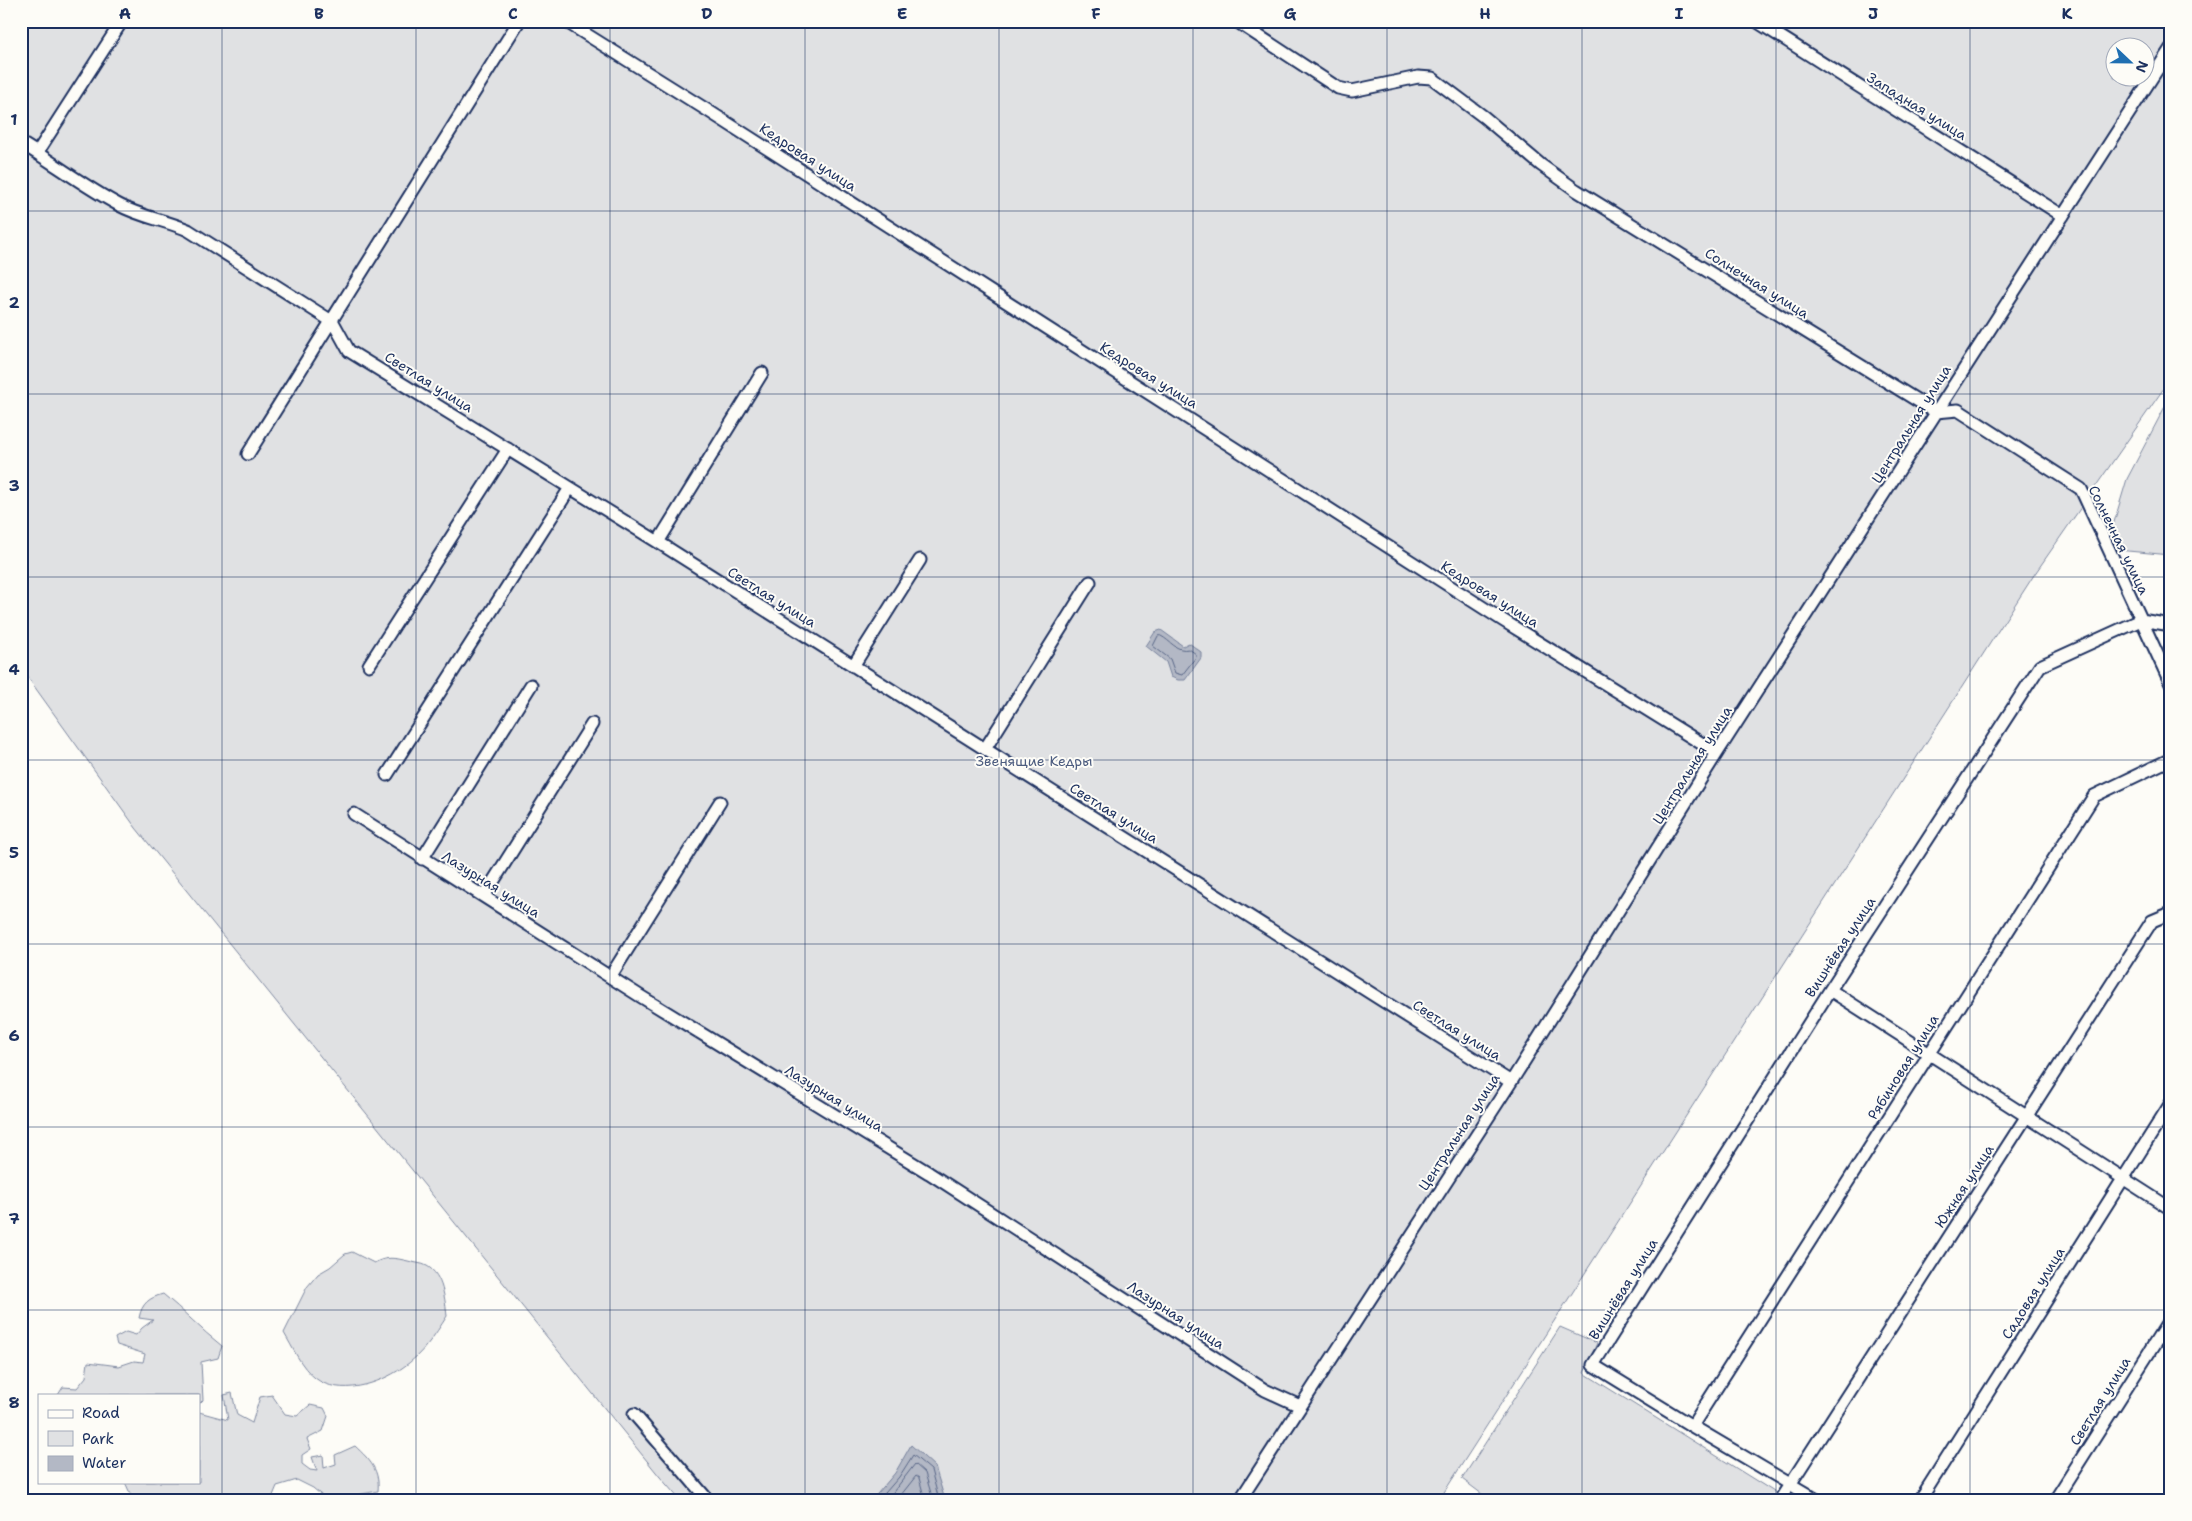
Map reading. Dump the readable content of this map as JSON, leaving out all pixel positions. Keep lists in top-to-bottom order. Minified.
{"streets":{"street":["Западная улица","Кедровая улица","Солнечная улица","Светлая улица","Центральная улица","Лазурная улица","Вишнёвая улица","Рябиновая улица","Южная улица","Садовая улица"]},"crossings":[["Западная улица","Центральная улица"],["Кедровая улица","Центральная улица"],["Солнечная улица","Центральная улица"],["Солнечная улица","Вишнёвая улица"],["Светлая улица","Центральная улица"],["Центральная улица","Лазурная улица"],["Вишнёвая улица","Рябиновая улица"]],"parks":["Звенящие Кедры"],"legend":["Road","Park","Water"],"north":"right","grid":{"columns":["A","B","C","D","E","F","G","H","I","J","K"],"rows":["1","2","3","4","5","6","7","8"]}}
